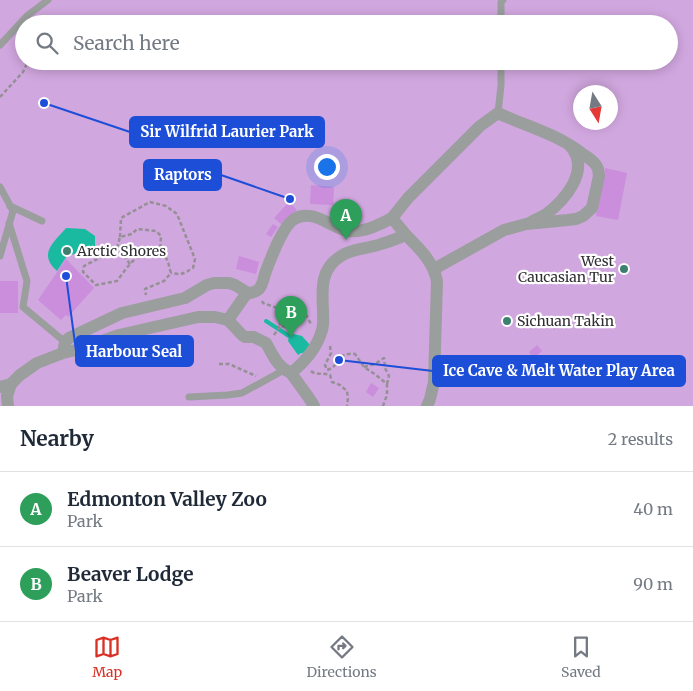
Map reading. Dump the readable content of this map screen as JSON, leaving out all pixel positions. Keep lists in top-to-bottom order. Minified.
{"places":["Sir Wilfrid Laurier Park","Raptors","Arctic Shores","West Caucasian Tur","Harbour Seal","Sichuan Takin","Ice Cave & Melt Water Play Area"],"north":"bottom","page":{"search":"Search here","pins":["A","B"],"heading":["Nearby","2 results"],"list":[{"mark":"A","name":"Edmonton Valley Zoo","note":"Park","value":"40 m"},{"mark":"B","name":"Beaver Lodge","note":"Park","value":"90 m"}],"nav":["Map","Directions","Saved"]}}
